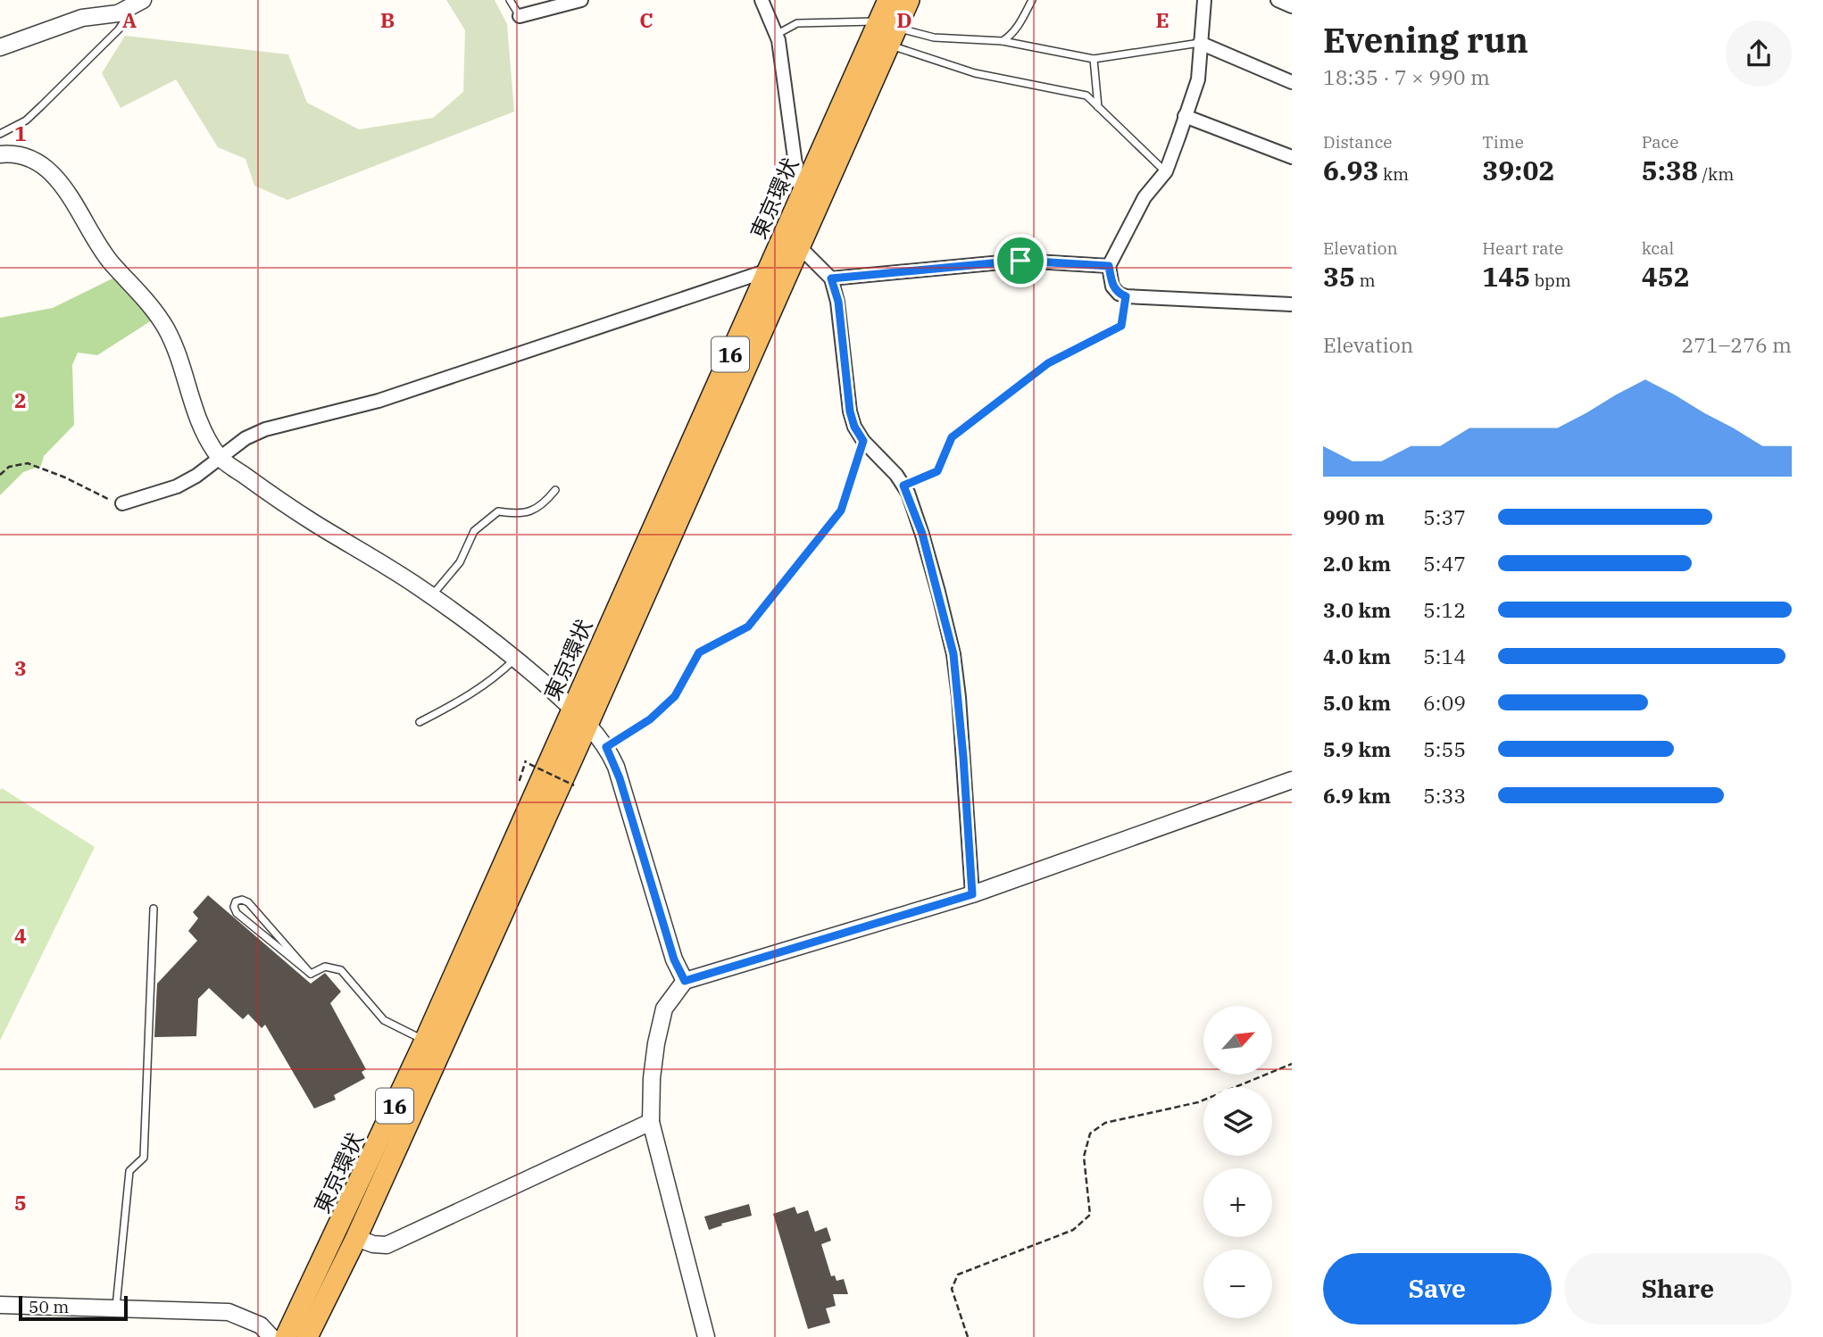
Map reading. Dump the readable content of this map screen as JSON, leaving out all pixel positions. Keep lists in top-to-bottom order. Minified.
{"streets":{"highway":["東京環状","16"]},"scale_bar":"50 m","north":"top right","page":{"heading":["Evening run","18:35 · 7 × 990 m"],"stats":[["Distance","6.93 km"],["Time","39:02"],["Pace","5:38 /km"],["Elevation","35 m"],["Heart rate","145 bpm"],["kcal","452"]],"chart":["Elevation","271–276 m"],"list":[{"name":"990 m","note":"5:37"},{"name":"2.0 km","note":"5:47"},{"name":"3.0 km","note":"5:12"},{"name":"4.0 km","note":"5:14"},{"name":"5.0 km","note":"6:09"},{"name":"5.9 km","note":"5:55"},{"name":"6.9 km","note":"5:33"}],"map_buttons":["+","−"],"buttons":["Save","Share"],"scale":"50 m"},"grid":{"columns":["A","B","C","D","E"],"rows":["1","2","3","4","5"]}}
